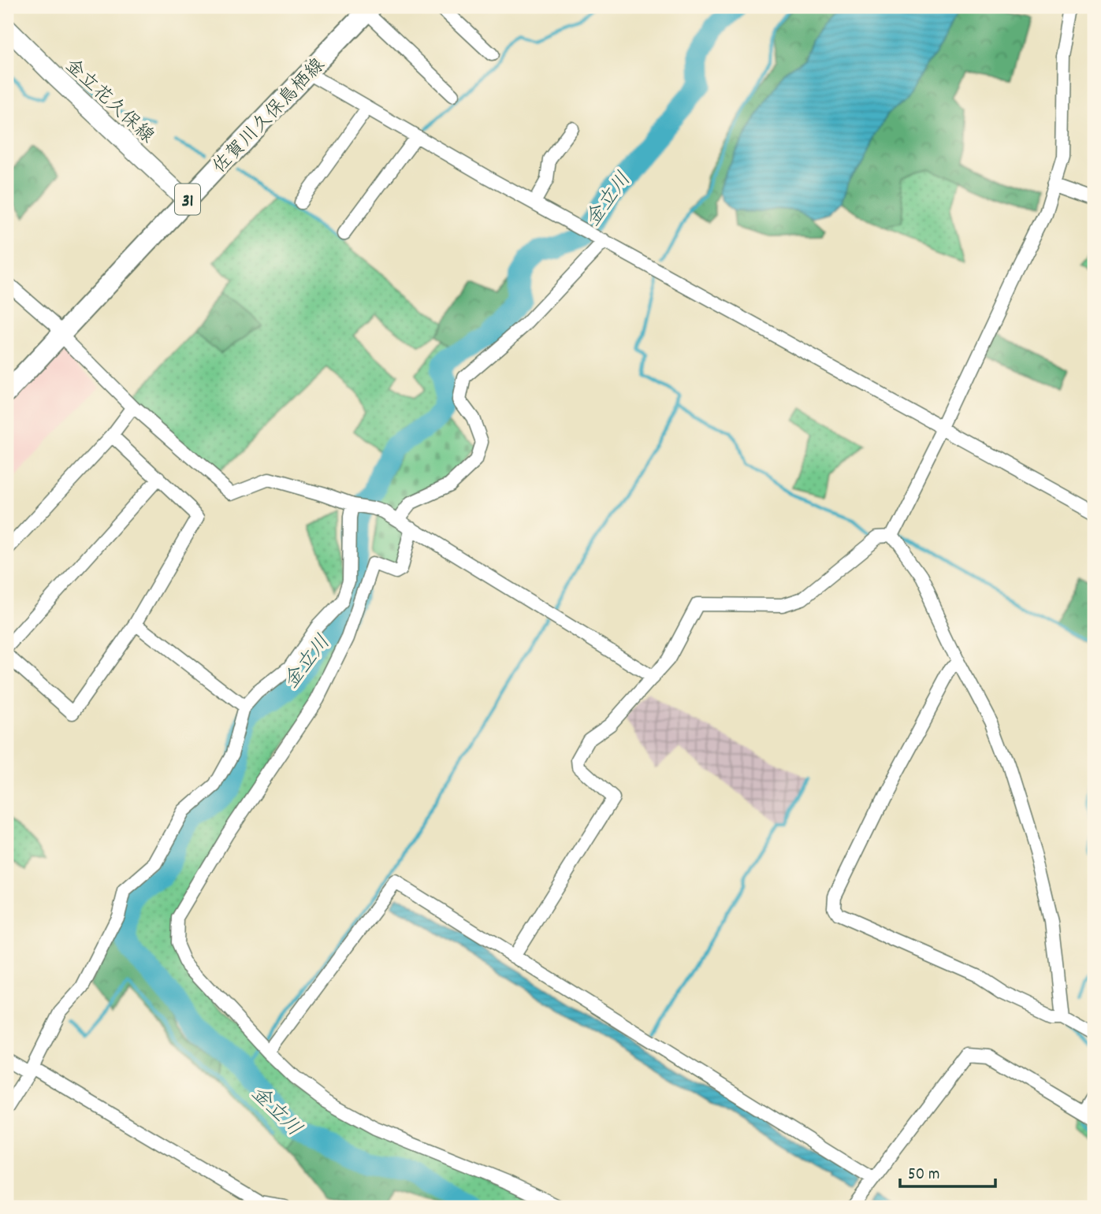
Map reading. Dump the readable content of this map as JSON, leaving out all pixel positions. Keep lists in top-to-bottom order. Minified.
{"streets":{"main road":["佐賀川久保鳥栖線","31"],"street":["金立花久保線"]},"crossings":[["金立花久保線","佐賀川久保鳥栖線"]],"water":["金立川"],"scale_bar":"50 m"}
